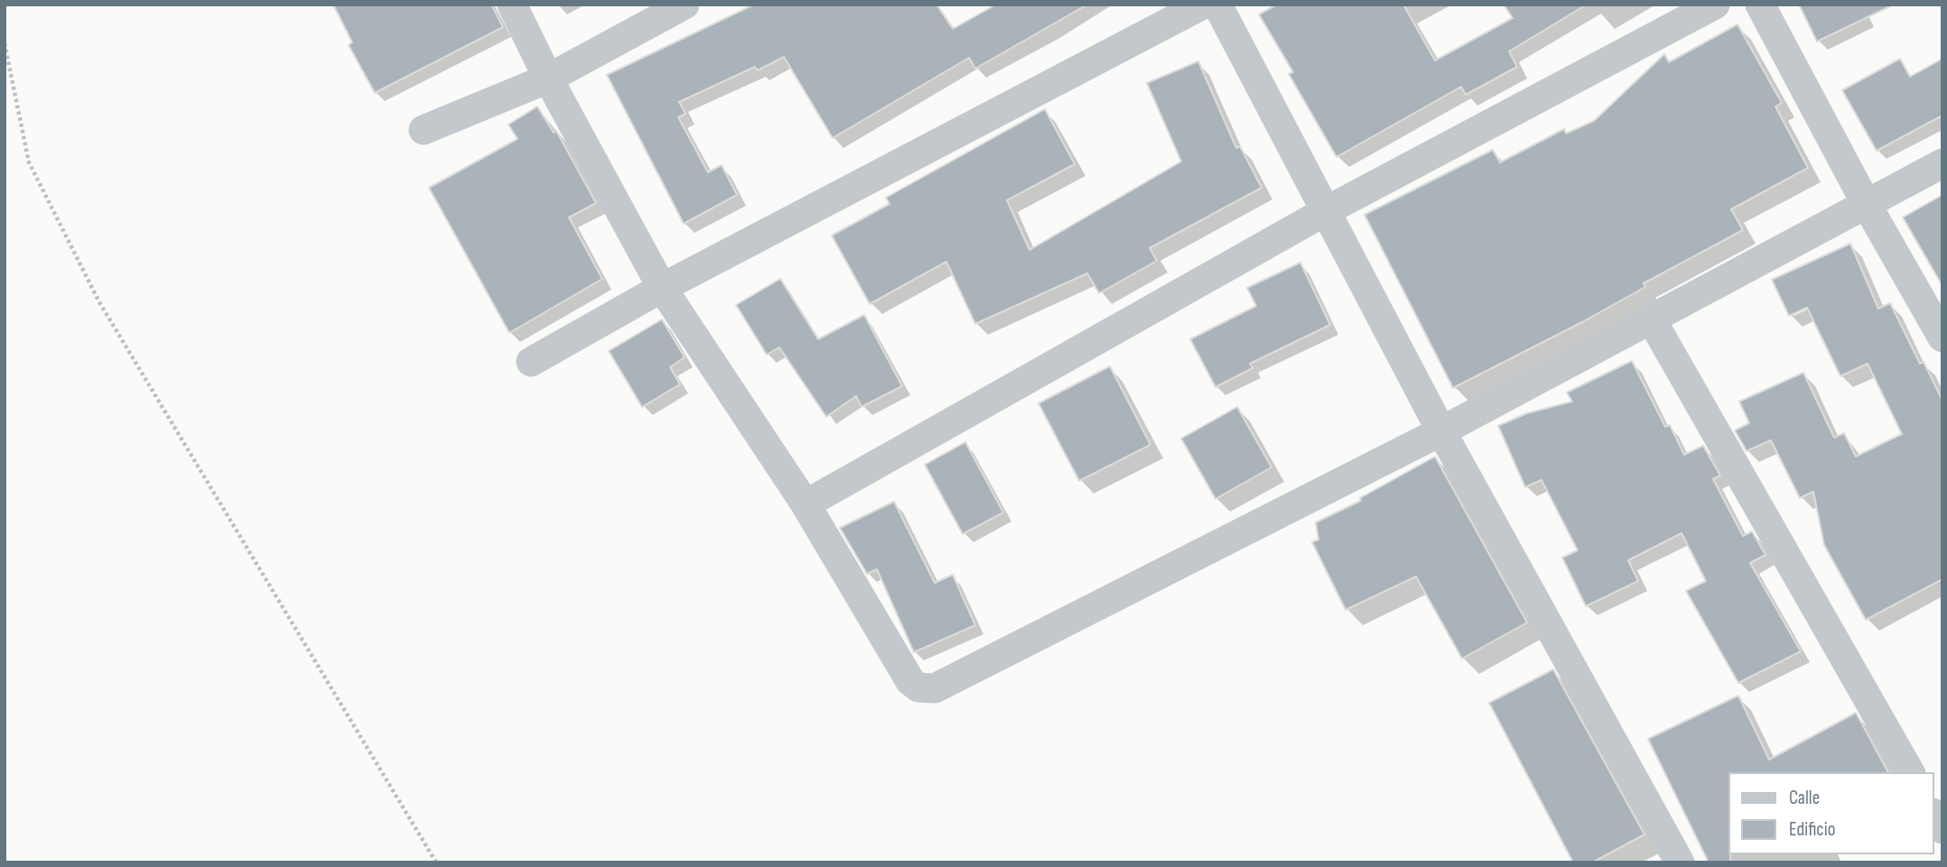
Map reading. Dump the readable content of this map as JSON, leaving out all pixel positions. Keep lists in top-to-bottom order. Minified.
{"legend":["Calle","Edificio"]}
